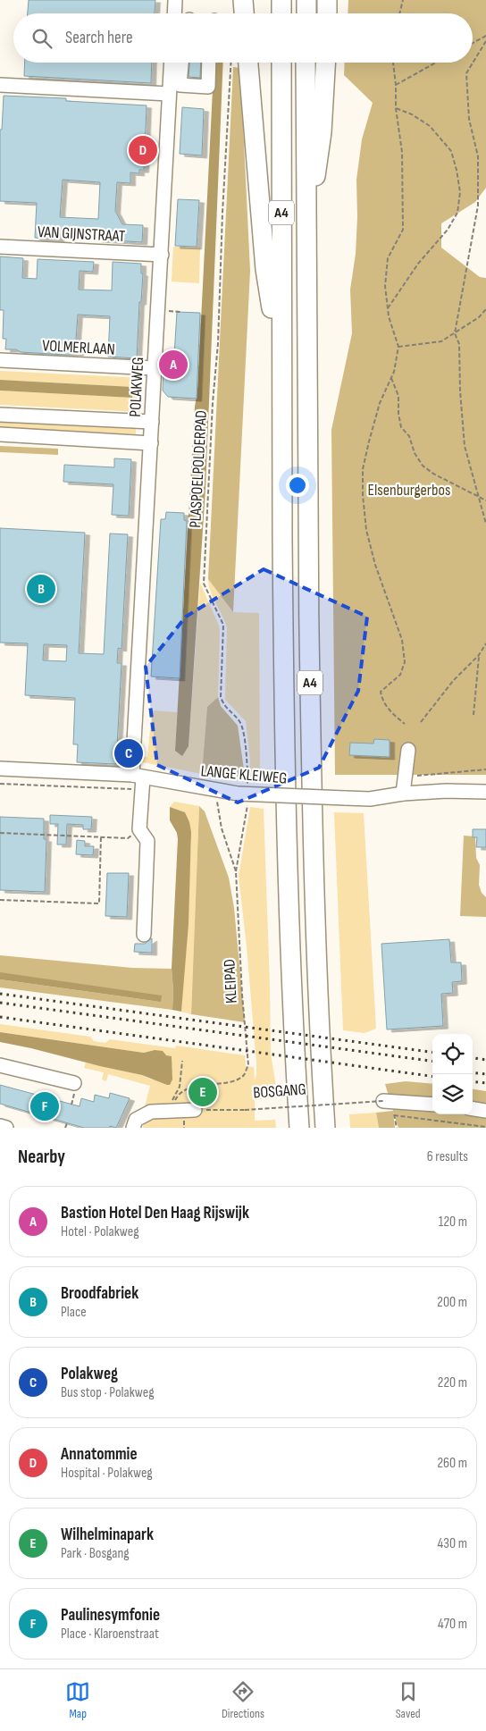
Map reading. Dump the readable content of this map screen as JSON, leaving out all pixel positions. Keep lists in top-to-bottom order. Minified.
{"streets":{"highway":["A4"],"street":["VAN GIJNSTRAAT","VOLMERLAAN","POLAKWEG","LANGE KLEIWEG"],"path":["PLASPOELPOLDERPAD","KLEIPAD","BOSGANG"]},"crossings":[["VAN GIJNSTRAAT","POLAKWEG"],["VOLMERLAAN","POLAKWEG"],["POLAKWEG","LANGE KLEIWEG"],["PLASPOELPOLDERPAD","LANGE KLEIWEG"]],"parks":["Elsenburgerbos"],"page":{"search":"Search here","pins":["D","A","B","C","E","F"],"heading":["Nearby","6 results"],"list":[{"mark":"A","name":"Bastion Hotel Den Haag Rijswijk","note":"Hotel · Polakweg","value":"120 m"},{"mark":"B","name":"Broodfabriek","note":"Place","value":"200 m"},{"mark":"C","name":"Polakweg","note":"Bus stop · Polakweg","value":"220 m"},{"mark":"D","name":"Annatommie","note":"Hospital · Polakweg","value":"260 m"},{"mark":"E","name":"Wilhelminapark","note":"Park · Bosgang","value":"430 m"},{"mark":"F","name":"Paulinesymfonie","note":"Place · Klaroenstraat","value":"470 m"}],"nav":["Map","Directions","Saved"]}}
